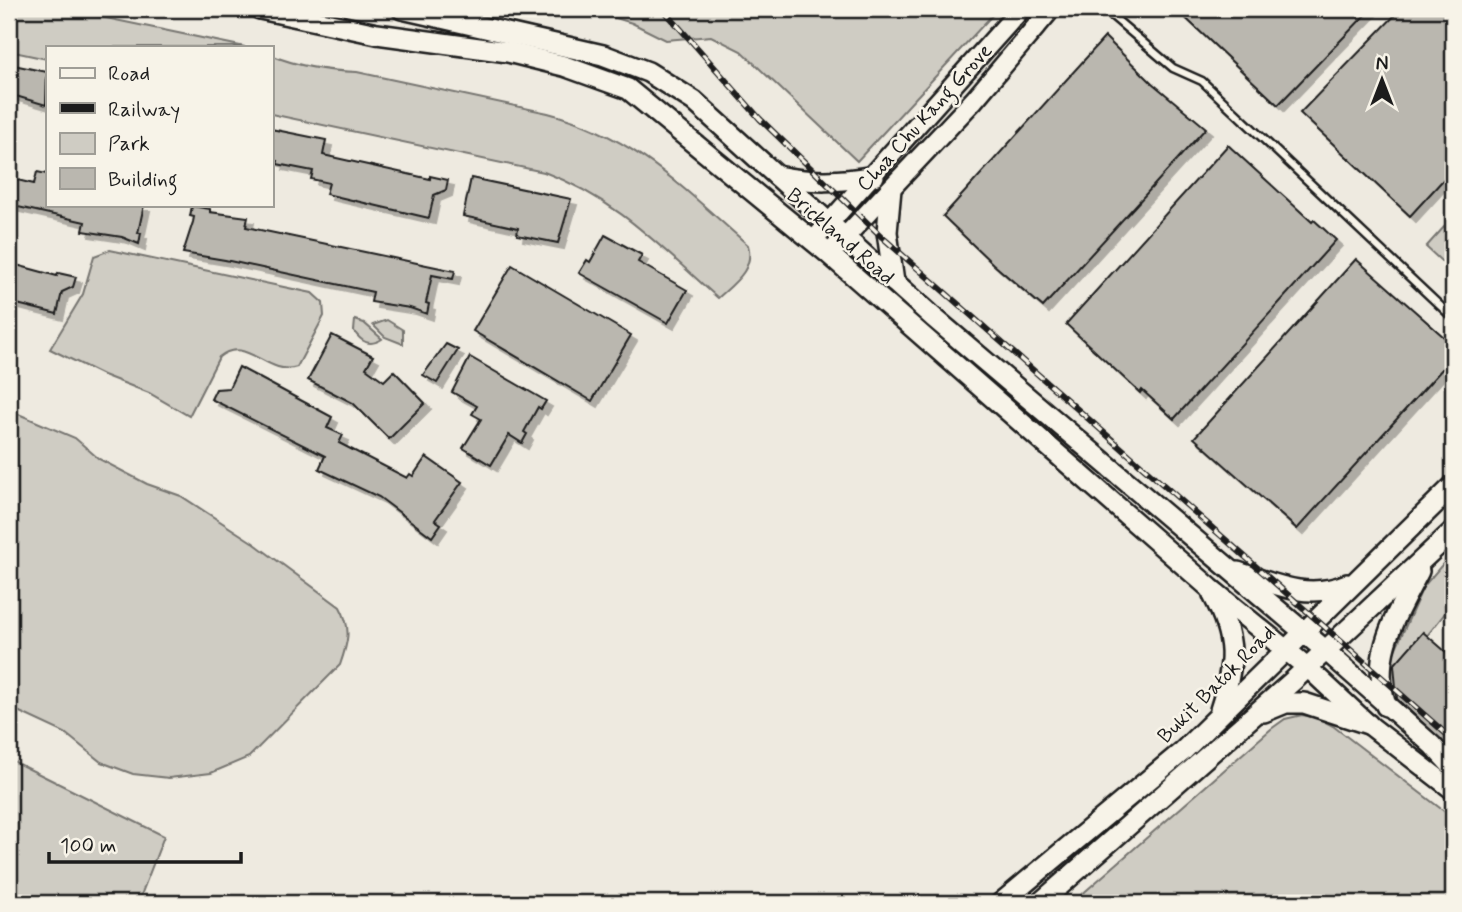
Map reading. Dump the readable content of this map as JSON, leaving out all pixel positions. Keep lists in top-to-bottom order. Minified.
{"streets":{"main road":["Brickland Road","Bukit Batok Road"],"street":["Choa Chu Kang Grove"]},"crossings":[["Choa Chu Kang Grove","Brickland Road"],["Brickland Road","Bukit Batok Road"]],"legend":["Road","Railway","Park","Building"],"scale_bar":"100 m","north":"top"}
